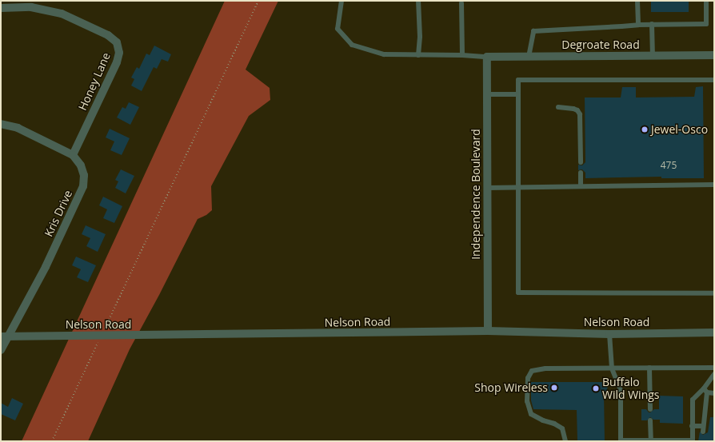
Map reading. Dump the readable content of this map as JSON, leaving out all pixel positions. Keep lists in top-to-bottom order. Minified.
{"streets":{"street":["Degroate Road","Honey Lane","Independence Boulevard","Kris Drive","Nelson Road"]},"crossings":[["Degroate Road","Independence Boulevard"],["Honey Lane","Kris Drive"],["Independence Boulevard","Nelson Road"],["Kris Drive","Nelson Road"]],"places":["Jewel-Osco","Shop Wireless","Buffalo Wild Wings"],"house_numbers":["475"]}
